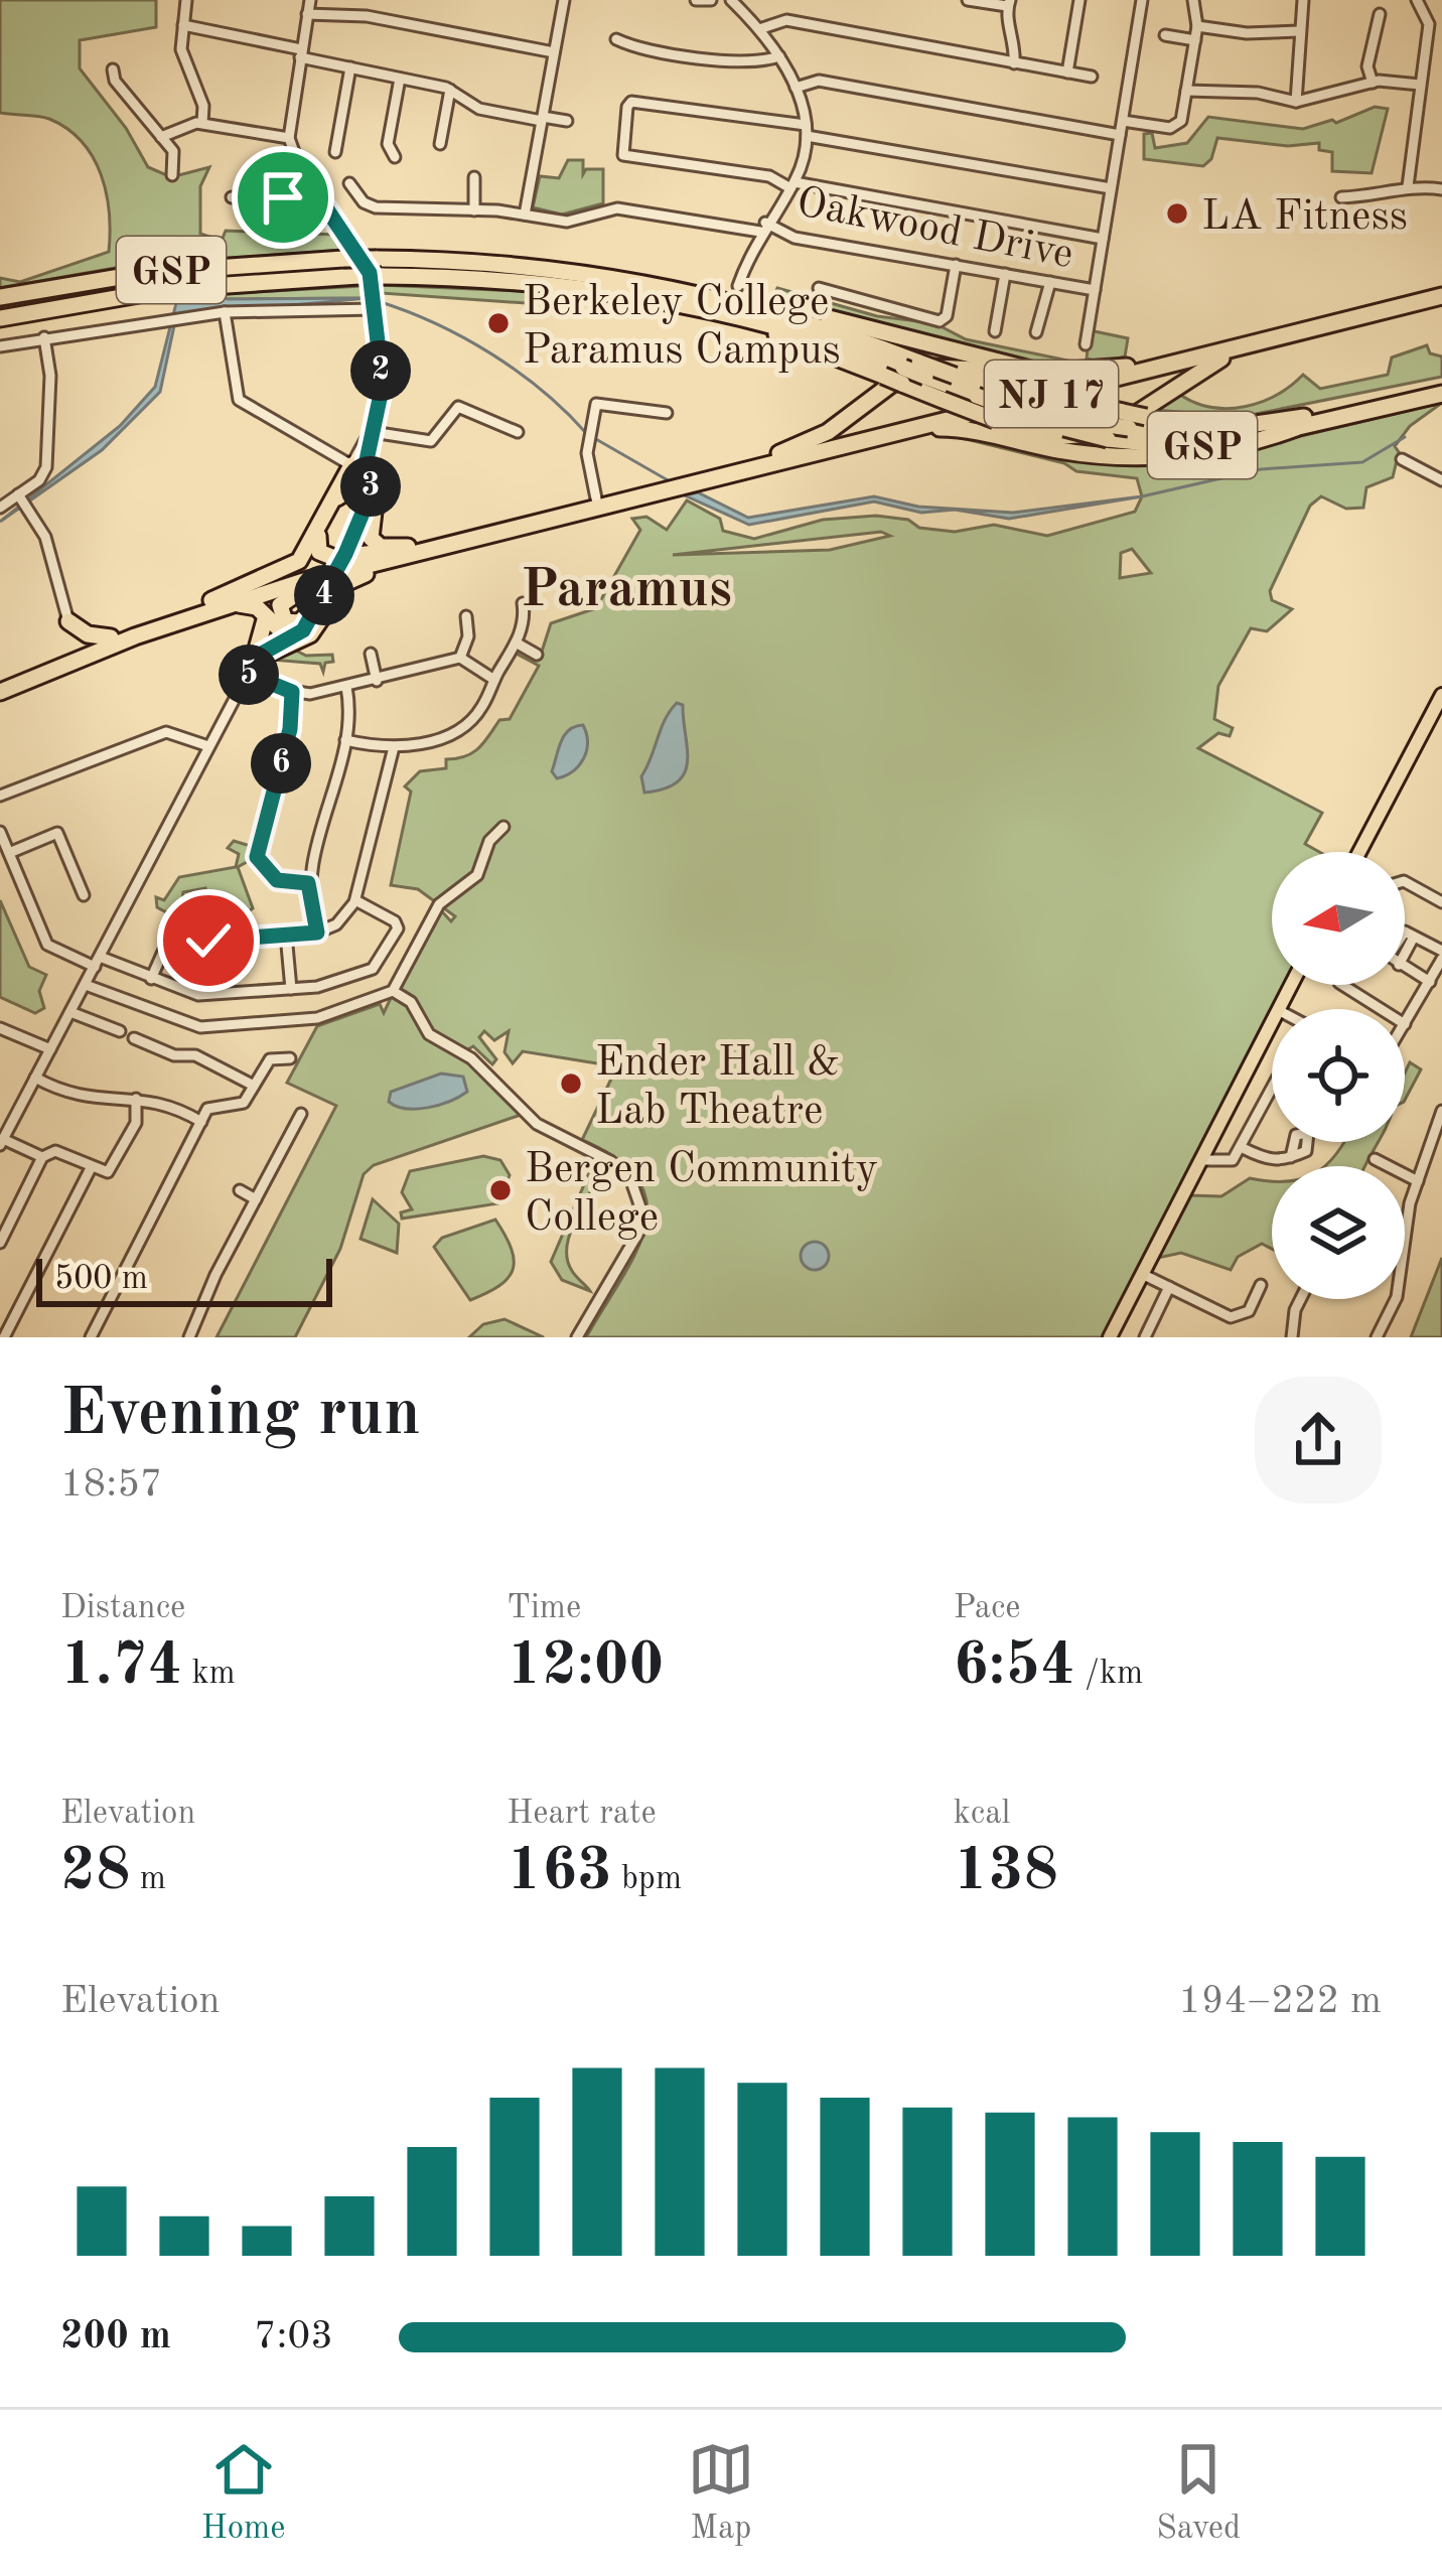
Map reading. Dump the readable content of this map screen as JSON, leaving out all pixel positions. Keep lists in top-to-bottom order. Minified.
{"streets":{"highway":["GSP","NJ 17"],"street":["Oakwood Drive"]},"districts":["Paramus"],"places":["LA Fitness","Berkeley College Paramus Campus","Ender Hall & Lab Theatre","Bergen Community College"],"scale_bar":"500 m","north":"left","page":{"pins":["2","3","4","5","6"],"scale":"500 m","heading":["Evening run","18:57"],"stats":[["Distance","1.74 km"],["Time","12:00"],["Pace","6:54 /km"],["Elevation","28 m"],["Heart rate","163 bpm"],["kcal","138"]],"chart":["Elevation","194–222 m"],"list":[{"name":"200 m","note":"7:03"}],"tabs":["Home","Map","Saved"]}}
